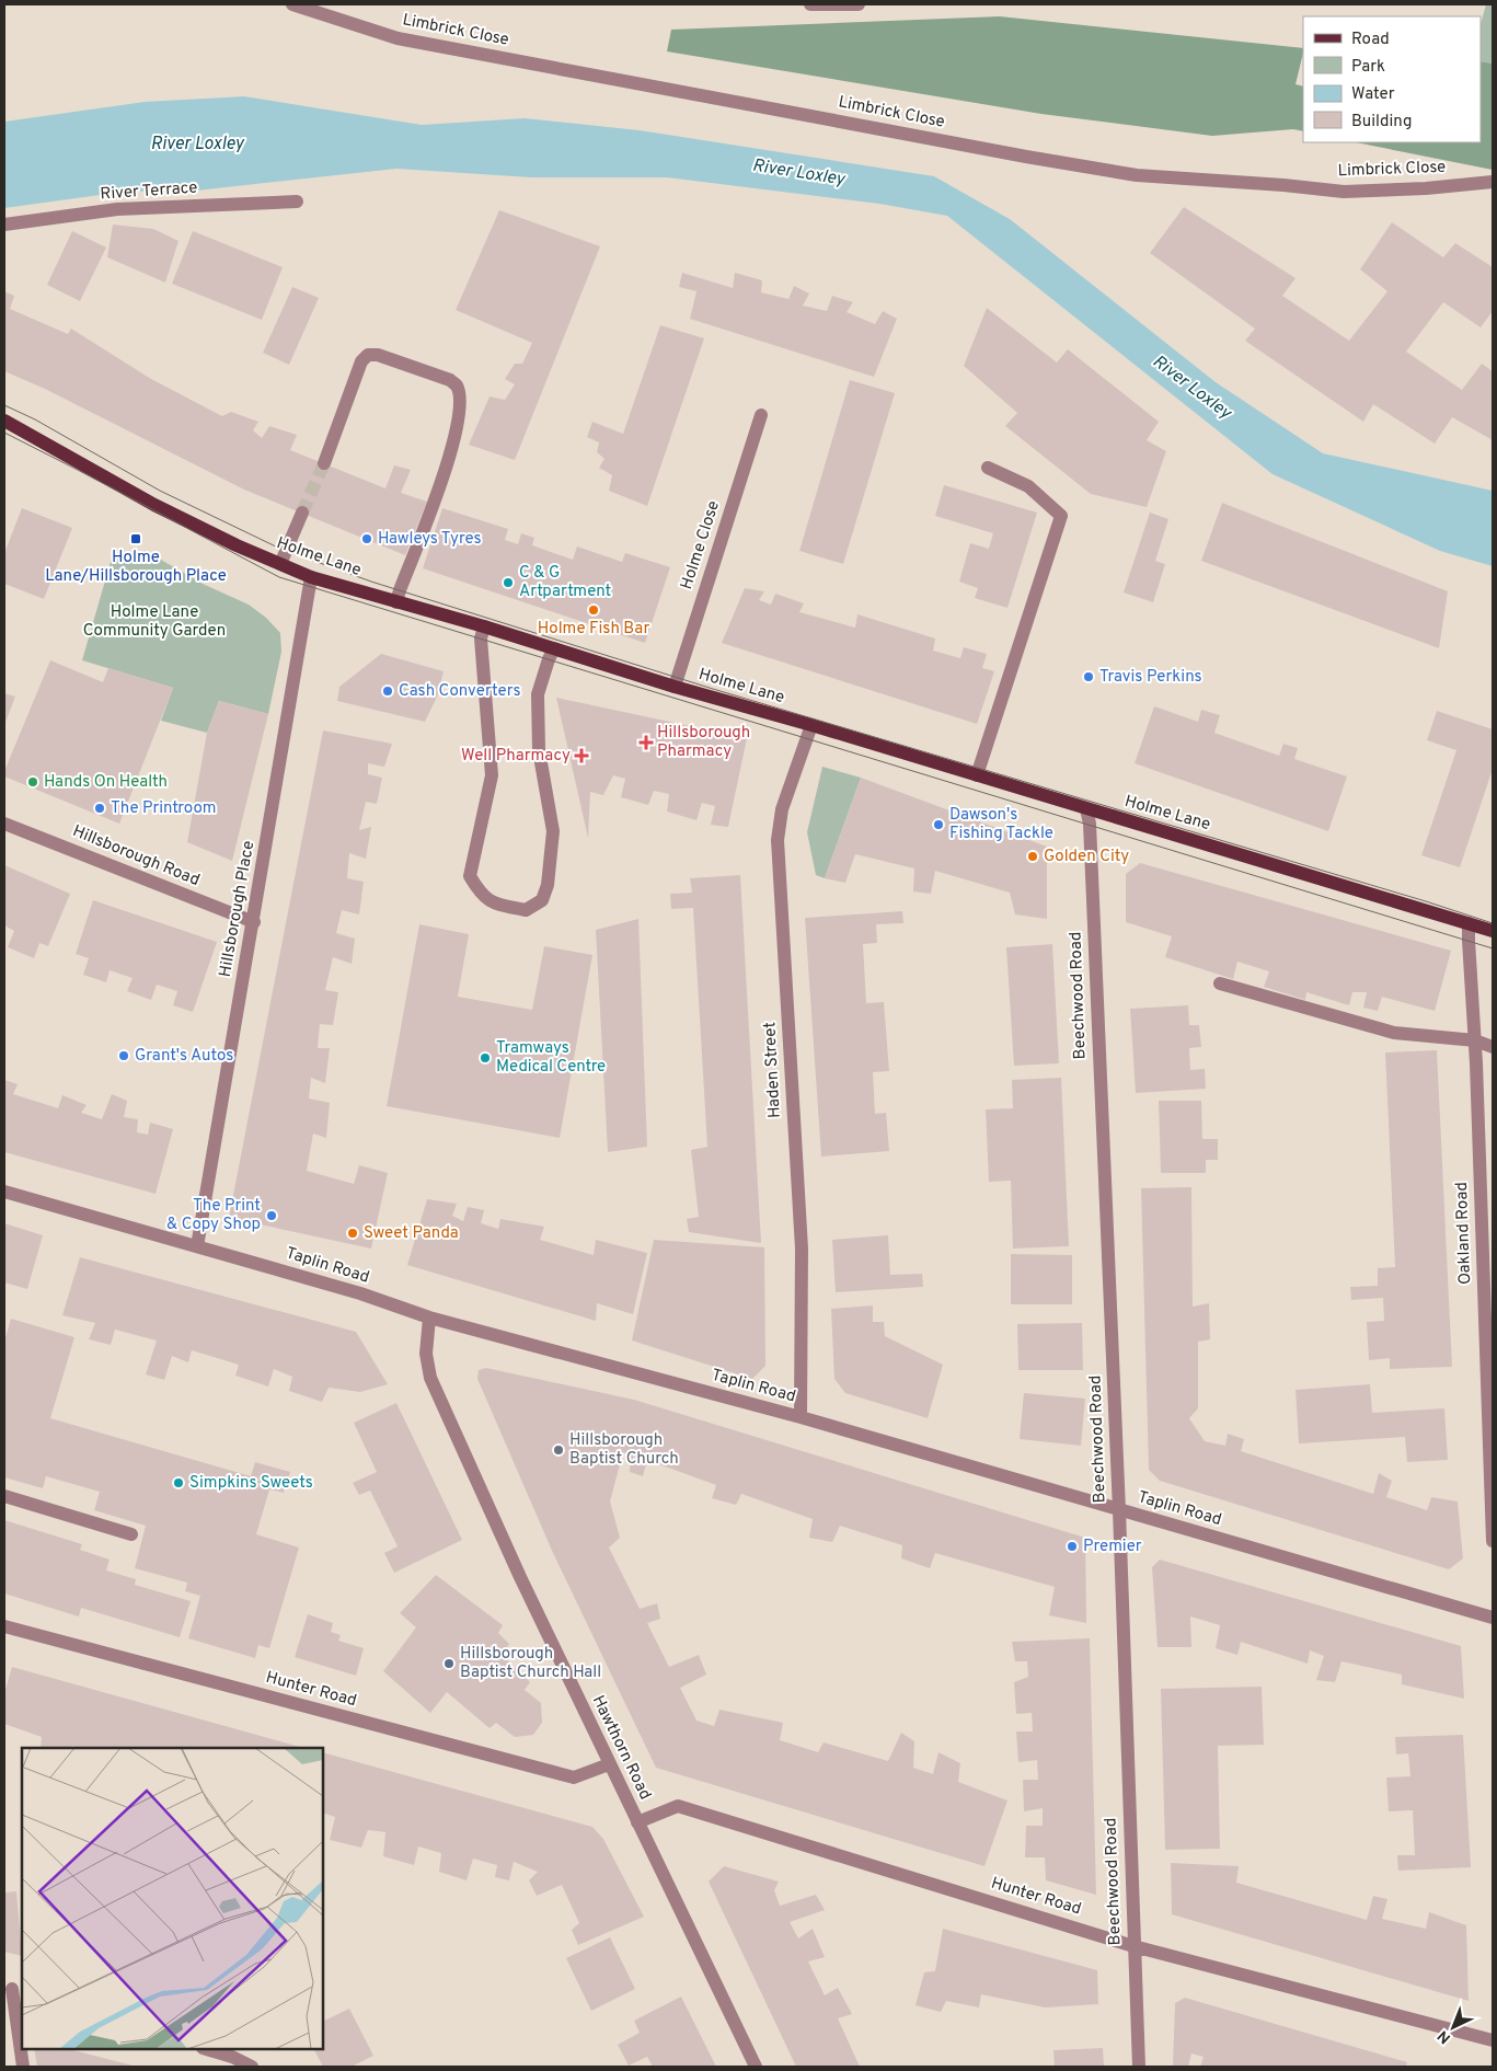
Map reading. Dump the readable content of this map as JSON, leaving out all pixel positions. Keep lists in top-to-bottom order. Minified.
{"streets":{"main road":["Holme Lane"],"street":["Limbrick Close","River Terrace","Holme Close","Hillsborough Road","Hillsborough Place","Beechwood Road","Haden Street","Oakland Road","Taplin Road","Hunter Road","Hawthorn Road"]},"crossings":[["Holme Close","Holme Lane"],["Holme Lane","Hillsborough Place"],["Holme Lane","Beechwood Road"],["Holme Lane","Haden Street"],["Holme Lane","Oakland Road"],["Hillsborough Road","Hillsborough Place"],["Hillsborough Place","Taplin Road"],["Beechwood Road","Taplin Road"],["Beechwood Road","Hunter Road"],["Haden Street","Taplin Road"],["Taplin Road","Hawthorn Road"],["Hunter Road","Hawthorn Road"]],"water":["River Loxley"],"parks":["Holme Lane Community Garden"],"places":{"transit":["Holme Lane/Hillsborough Place"],"other":["Hawleys Tyres","C & G Artpartment","Holme Fish Bar","Travis Perkins","Cash Converters","Hands On Health","The Printroom","Dawson's Fishing Tackle","Golden City","Grant's Autos","Tramways Medical Centre","The Print & Copy Shop","Sweet Panda","Hillsborough Baptist Church","Simpkins Sweets","Premier","Hillsborough Baptist Church Hall"],"health":["Hillsborough Pharmacy","Well Pharmacy"]},"legend":["Road","Park","Water","Building"],"north":"bottom left"}
